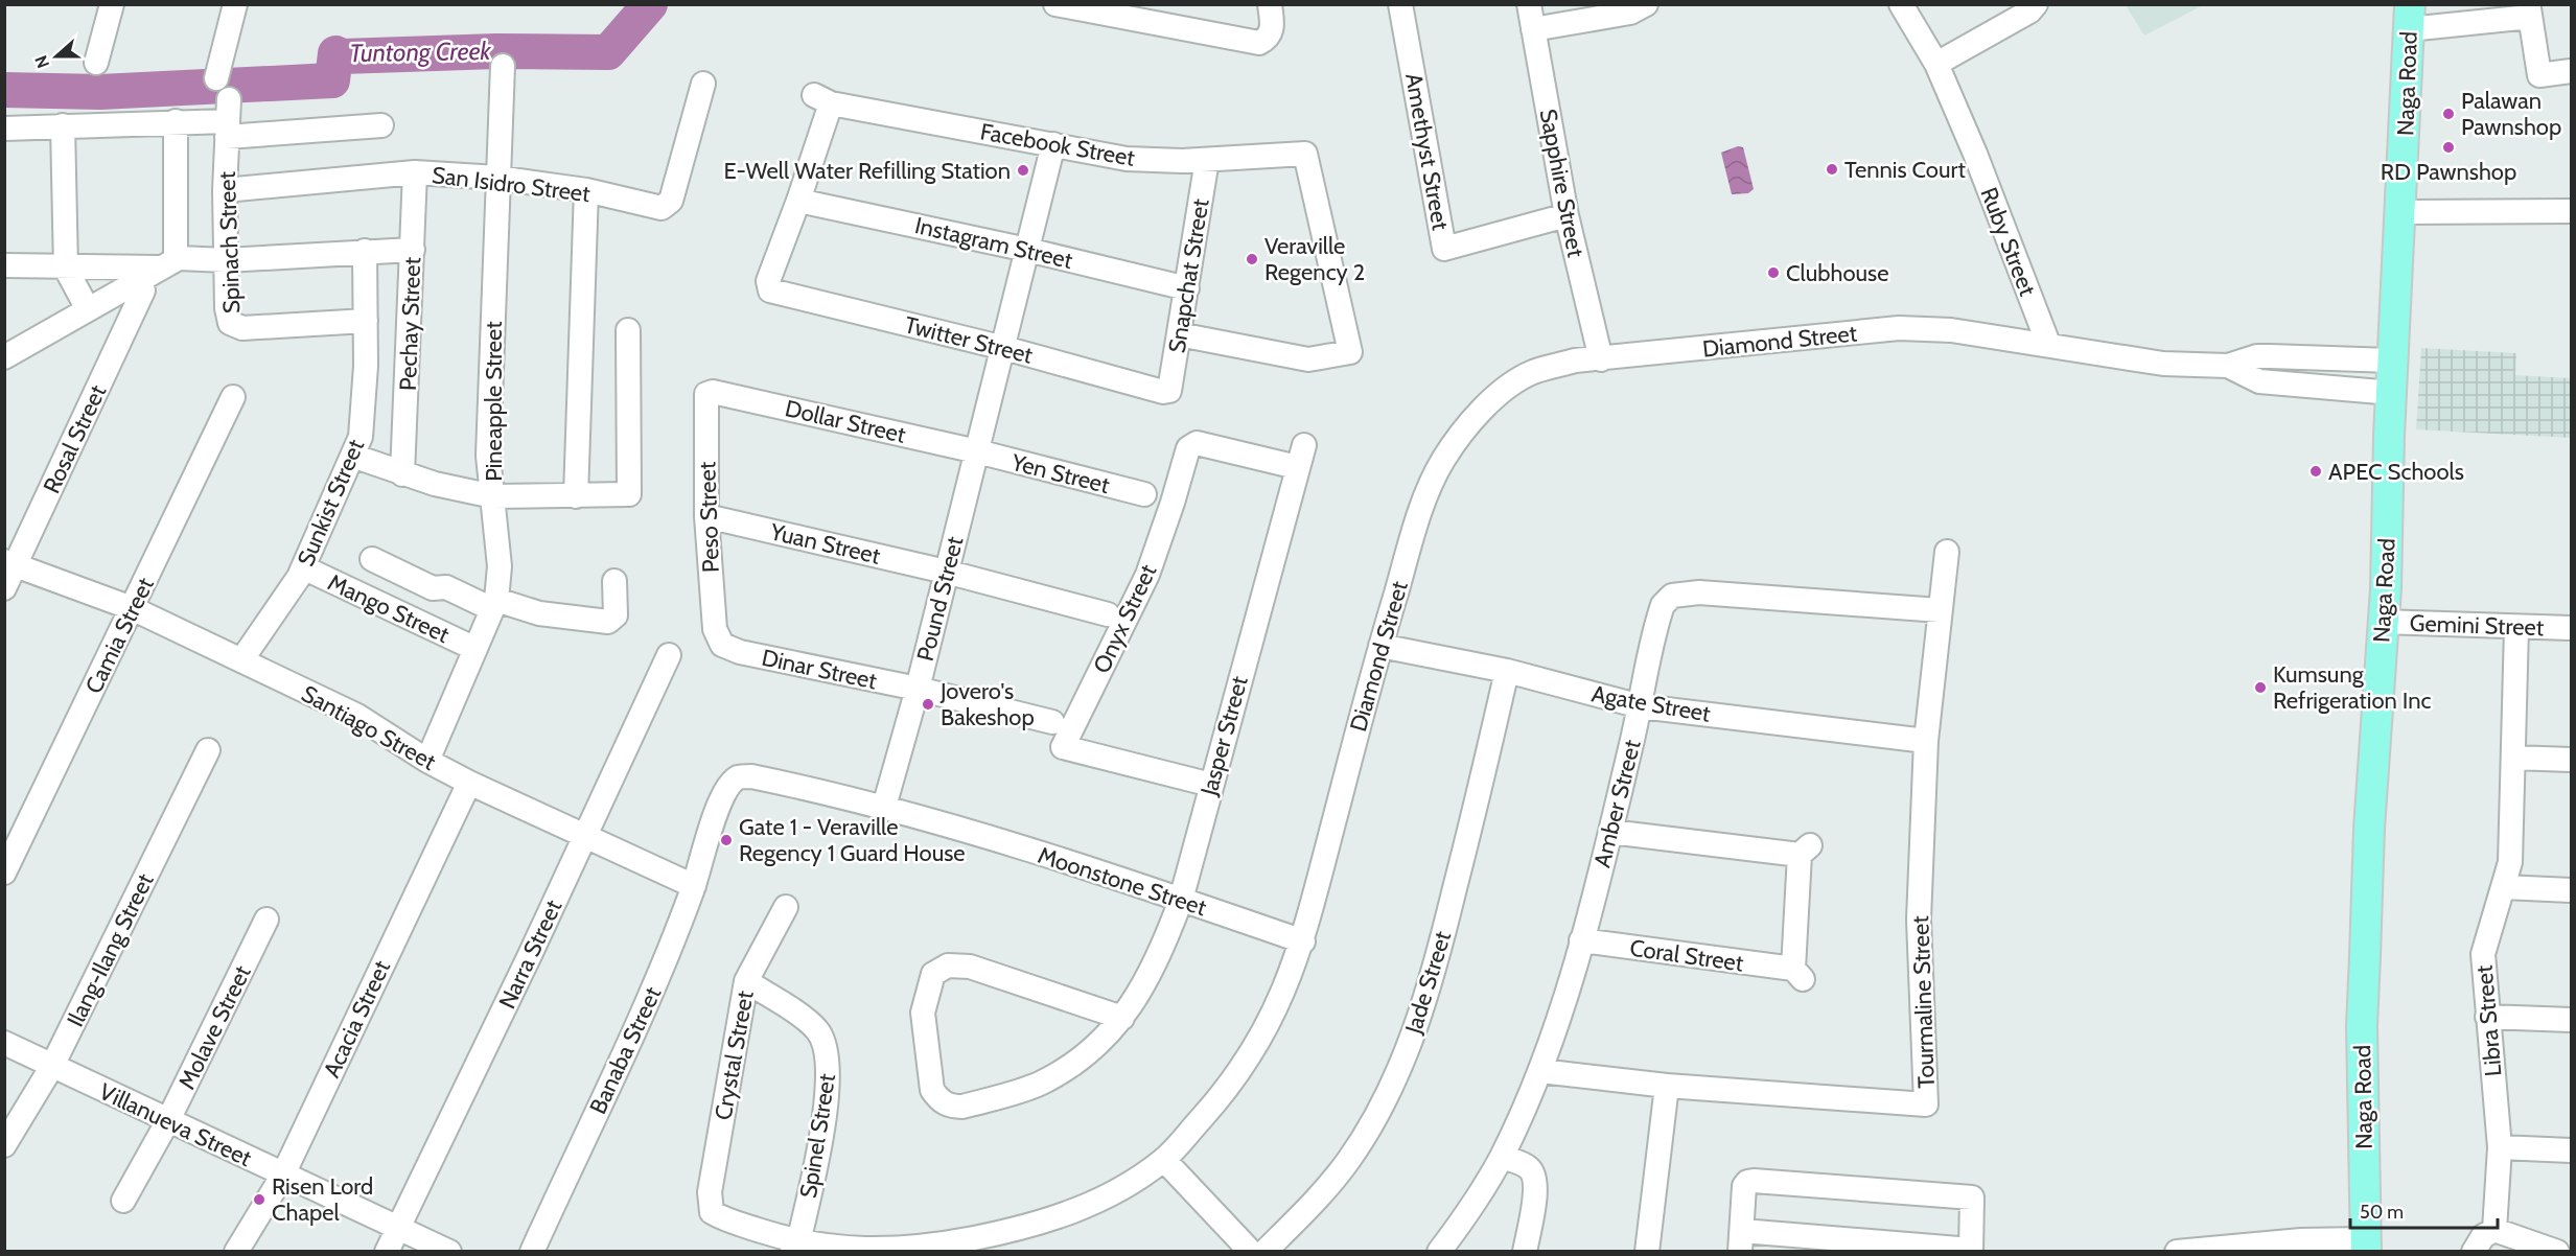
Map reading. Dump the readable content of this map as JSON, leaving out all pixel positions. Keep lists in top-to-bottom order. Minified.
{"streets":{"main road":["Naga Road"],"street":["Facebook Street","Amethyst Street","Sapphire Street","San Isidro Street","Ruby Street","Spinach Street","Instagram Street","Snapchat Street","Pechay Street","Twitter Street","Diamond Street","Pineapple Street","Dollar Street","Rosal Street","Yen Street","Sunkist Street","Peso Street","Yuan Street","Pound Street","Mango Street","Onyx Street","Gemini Street","Camia Street","Dinar Street","Agate Street","Santiago Street","Jasper Street","Amber Street","Moonstone Street","Ilang-Ilang Street","Narra Street","Coral Street","Jade Street","Tourmaline Street","Acacia Street","Libra Street","Molave Street","Banaba Street","Crystal Street","Villanueva Street","Spinel Street"]},"crossings":[["Naga Road","Diamond Street"],["Naga Road","Gemini Street"],["Facebook Street","Instagram Street"],["Facebook Street","Snapchat Street"],["Facebook Street","Twitter Street"],["Facebook Street","Pound Street"],["Amethyst Street","Sapphire Street"],["Sapphire Street","Diamond Street"],["San Isidro Street","Spinach Street"],["San Isidro Street","Pechay Street"],["San Isidro Street","Pineapple Street"],["Ruby Street","Diamond Street"],["Spinach Street","Sunkist Street"],["Instagram Street","Snapchat Street"],["Instagram Street","Twitter Street"],["Instagram Street","Pound Street"],["Snapchat Street","Twitter Street"],["Twitter Street","Pound Street"],["Diamond Street","Agate Street"],["Diamond Street","Moonstone Street"],["Diamond Street","Crystal Street"],["Diamond Street","Spinel Street"],["Pineapple Street","Mango Street"],["Pineapple Street","Santiago Street"],["Dollar Street","Yen Street"],["Dollar Street","Peso Street"],["Dollar Street","Pound Street"],["Rosal Street","Santiago Street"],["Yen Street","Pound Street"],["Sunkist Street","Mango Street"],["Sunkist Street","Santiago Street"],["Peso Street","Yuan Street"],["Peso Street","Dinar Street"],["Yuan Street","Pound Street"],["Pound Street","Dinar Street"],["Pound Street","Moonstone Street"],["Pound Street","Banaba Street"],["Onyx Street","Jasper Street"],["Gemini Street","Libra Street"],["Camia Street","Santiago Street"],["Agate Street","Amber Street"],["Agate Street","Jade Street"],["Agate Street","Tourmaline Street"],["Santiago Street","Narra Street"],["Santiago Street","Acacia Street"],["Santiago Street","Banaba Street"],["Jasper Street","Moonstone Street"],["Amber Street","Coral Street"],["Amber Street","Tourmaline Street"],["Moonstone Street","Banaba Street"],["Ilang-Ilang Street","Villanueva Street"],["Narra Street","Villanueva Street"],["Acacia Street","Villanueva Street"],["Molave Street","Villanueva Street"],["Crystal Street","Spinel Street"]],"water":["Tuntong Creek"],"places":["Palawan Pawnshop","RD Pawnshop","Tennis Court","E-Well Water Refilling Station","Veraville Regency 2","Clubhouse","APEC Schools","Kumsung Refrigeration Inc","Jovero's Bakeshop","Gate 1 - Veraville Regency 1 Guard House","Risen Lord Chapel"],"scale_bar":"50 m","north":"left"}
